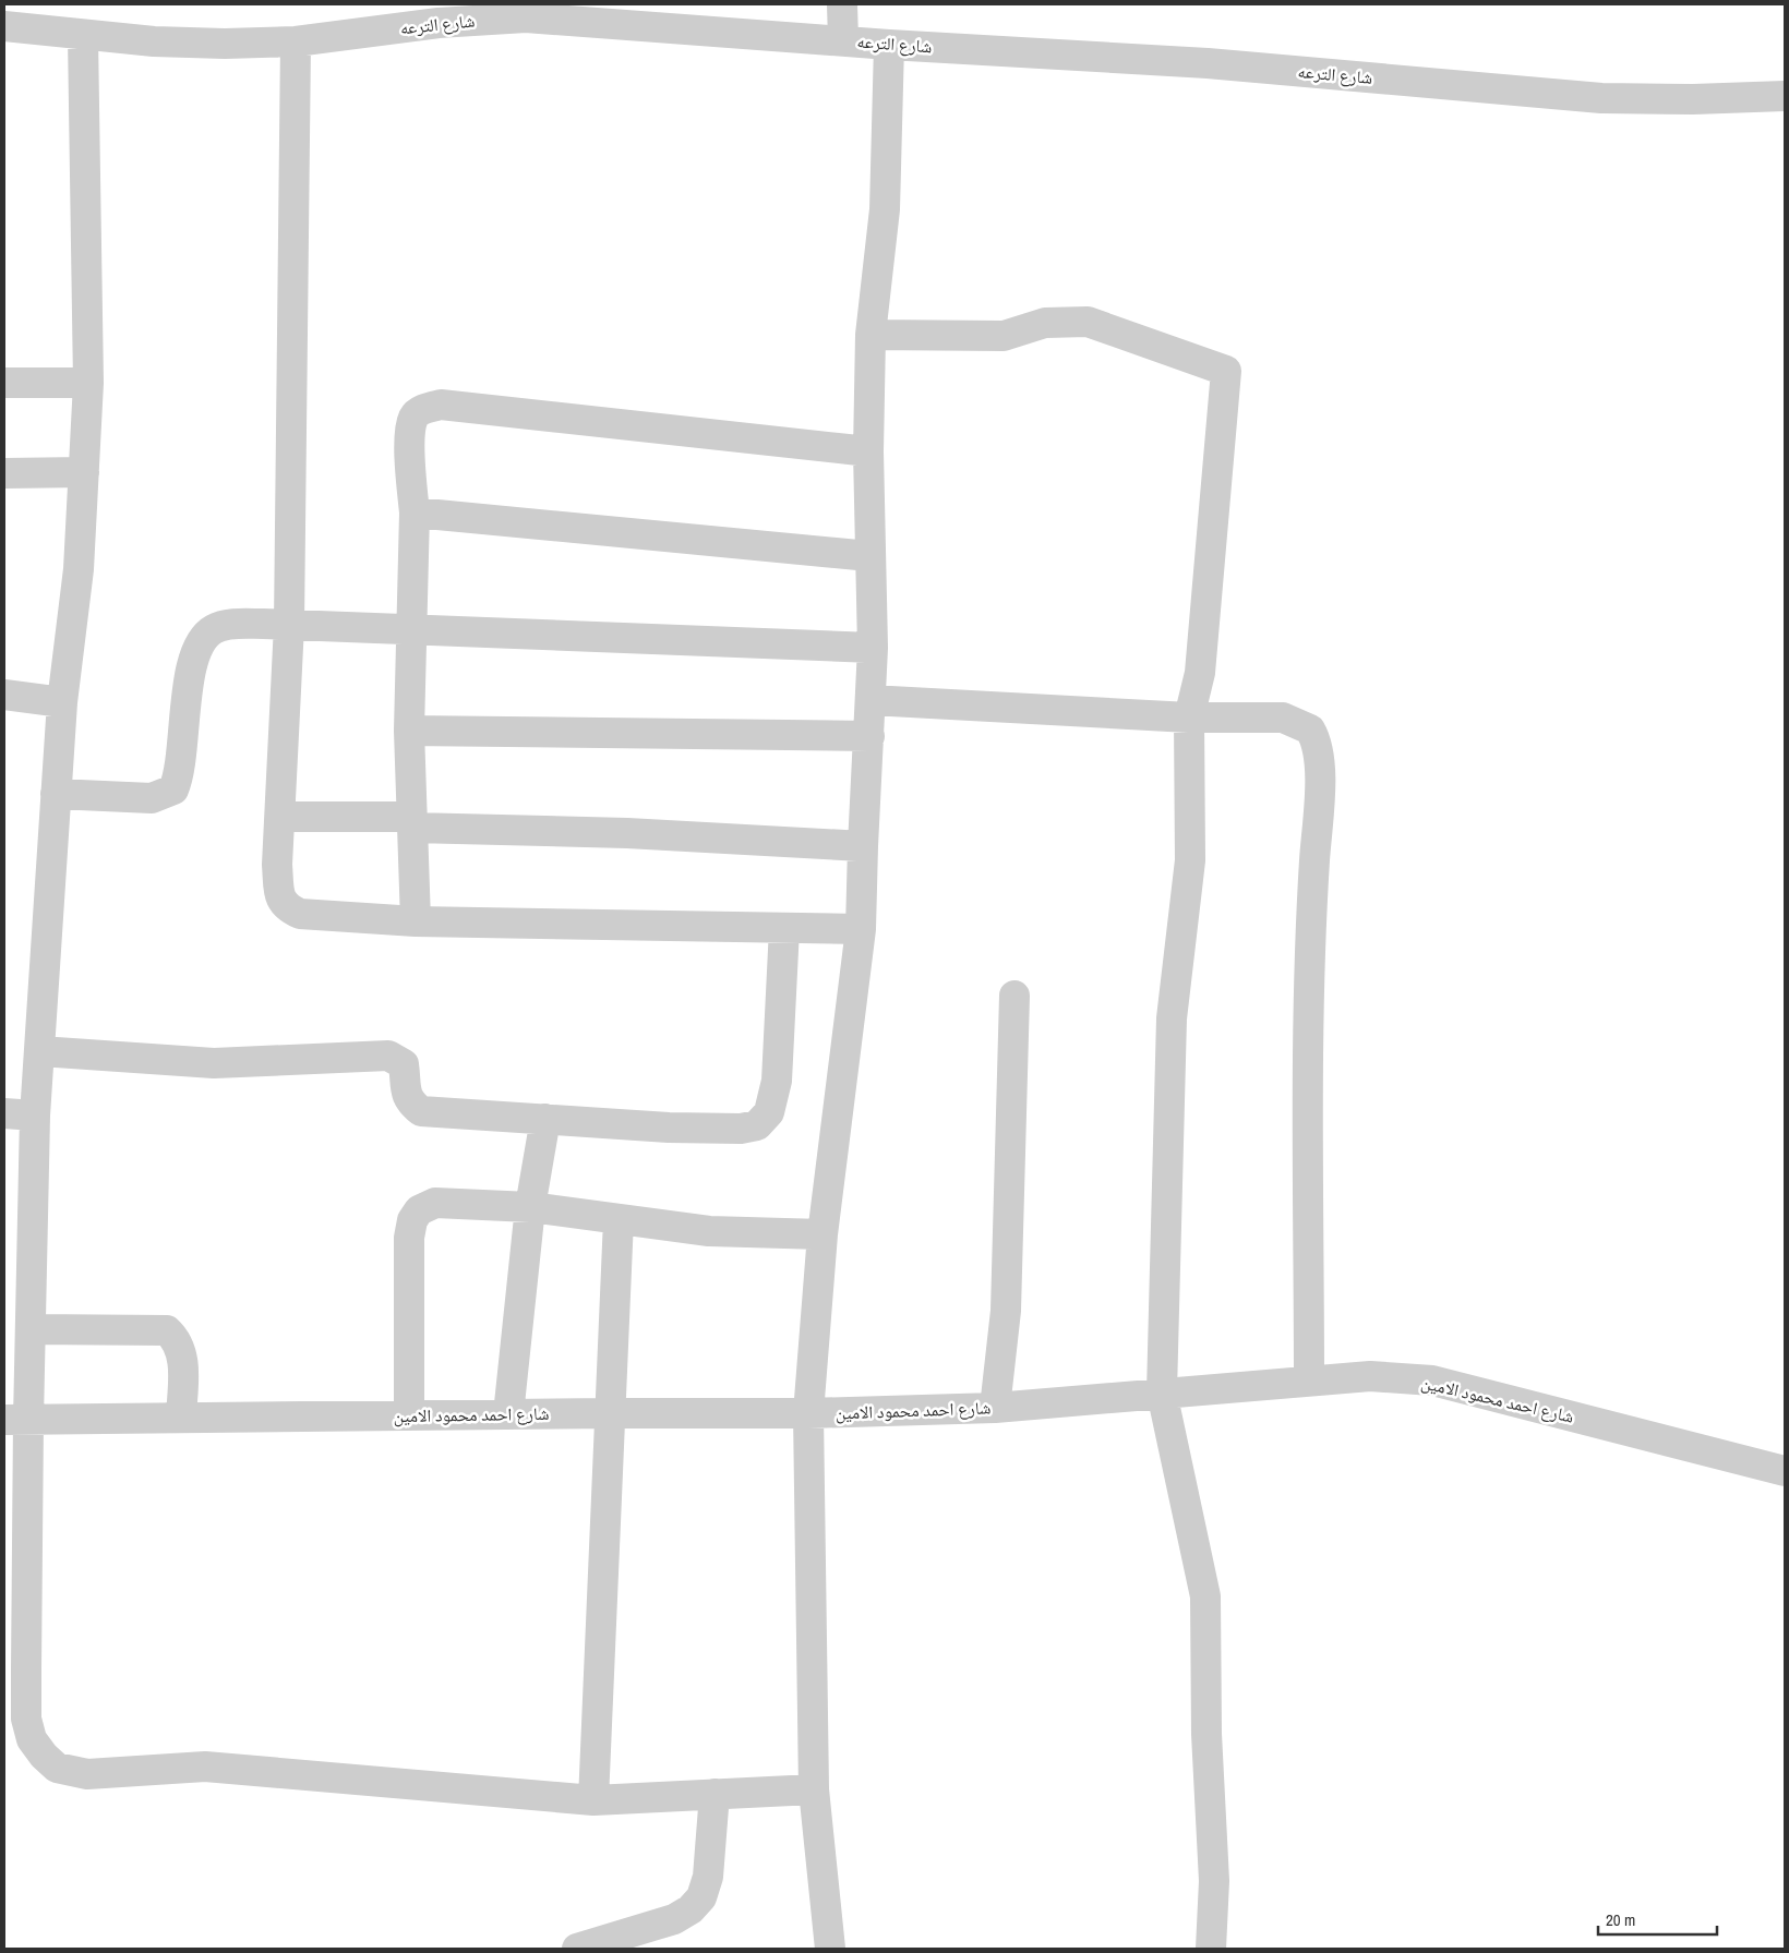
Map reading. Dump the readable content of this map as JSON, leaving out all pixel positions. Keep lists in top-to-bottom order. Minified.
{"streets":{"street":["شارع الترعه","شارع احمد محمود الامين"]},"scale_bar":"20 m"}
